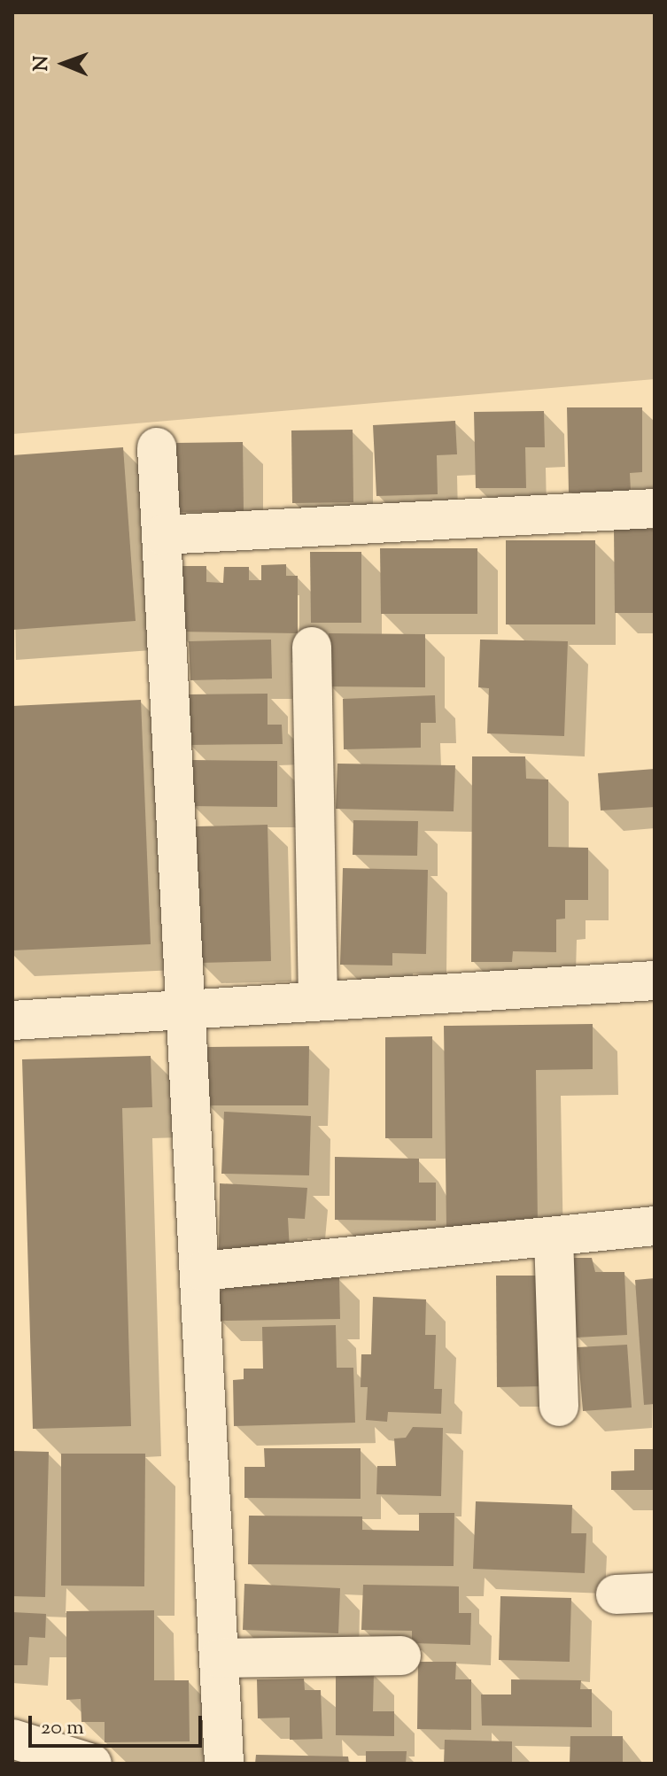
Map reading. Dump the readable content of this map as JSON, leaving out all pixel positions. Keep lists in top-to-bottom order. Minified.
{"scale_bar":"20 m","north":"left"}
